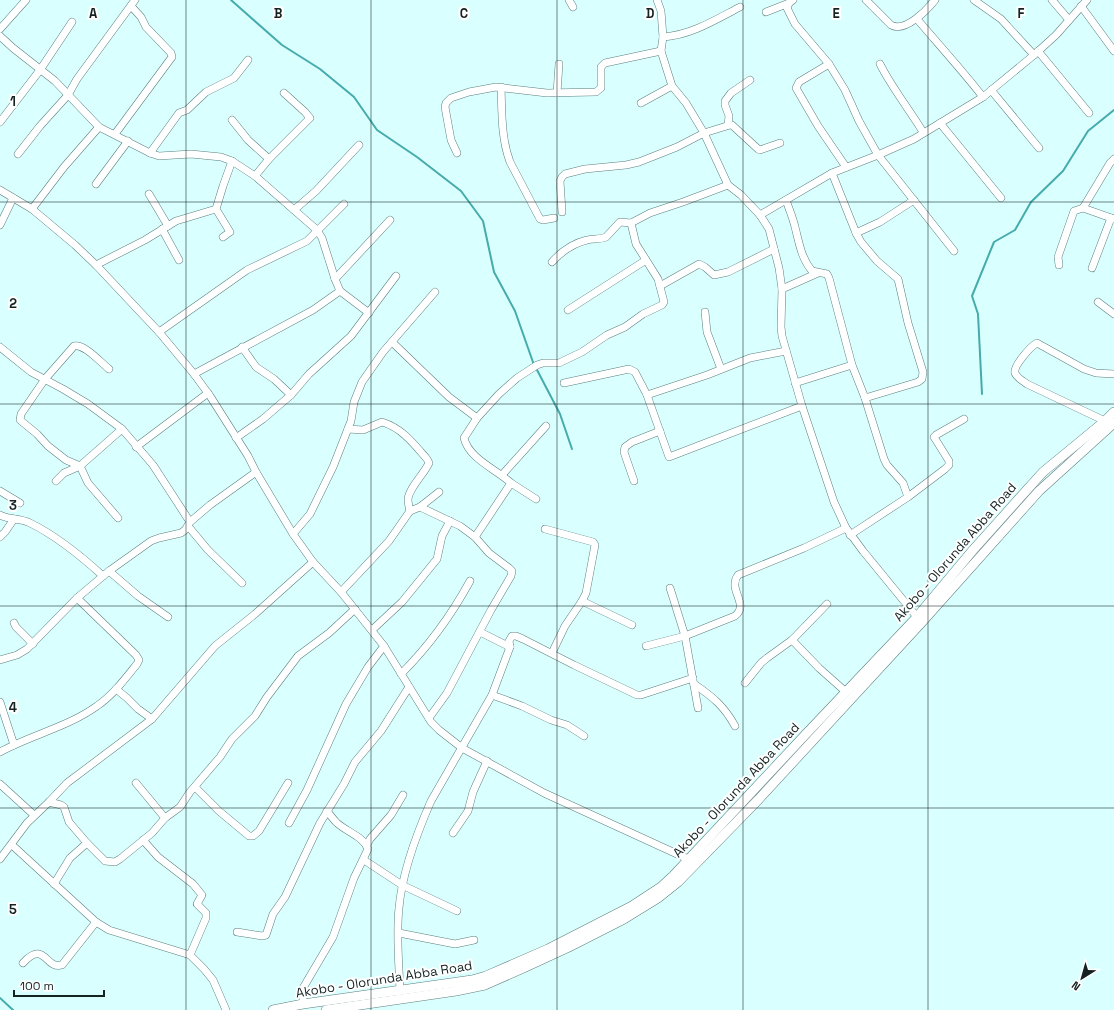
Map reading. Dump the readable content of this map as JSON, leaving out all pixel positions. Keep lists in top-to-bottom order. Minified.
{"streets":{"main road":["Akobo - Olorunda Abba Road"]},"scale_bar":"100 m","north":"bottom left","grid":{"columns":["A","B","C","D","E","F"],"rows":["1","2","3","4","5"]}}
